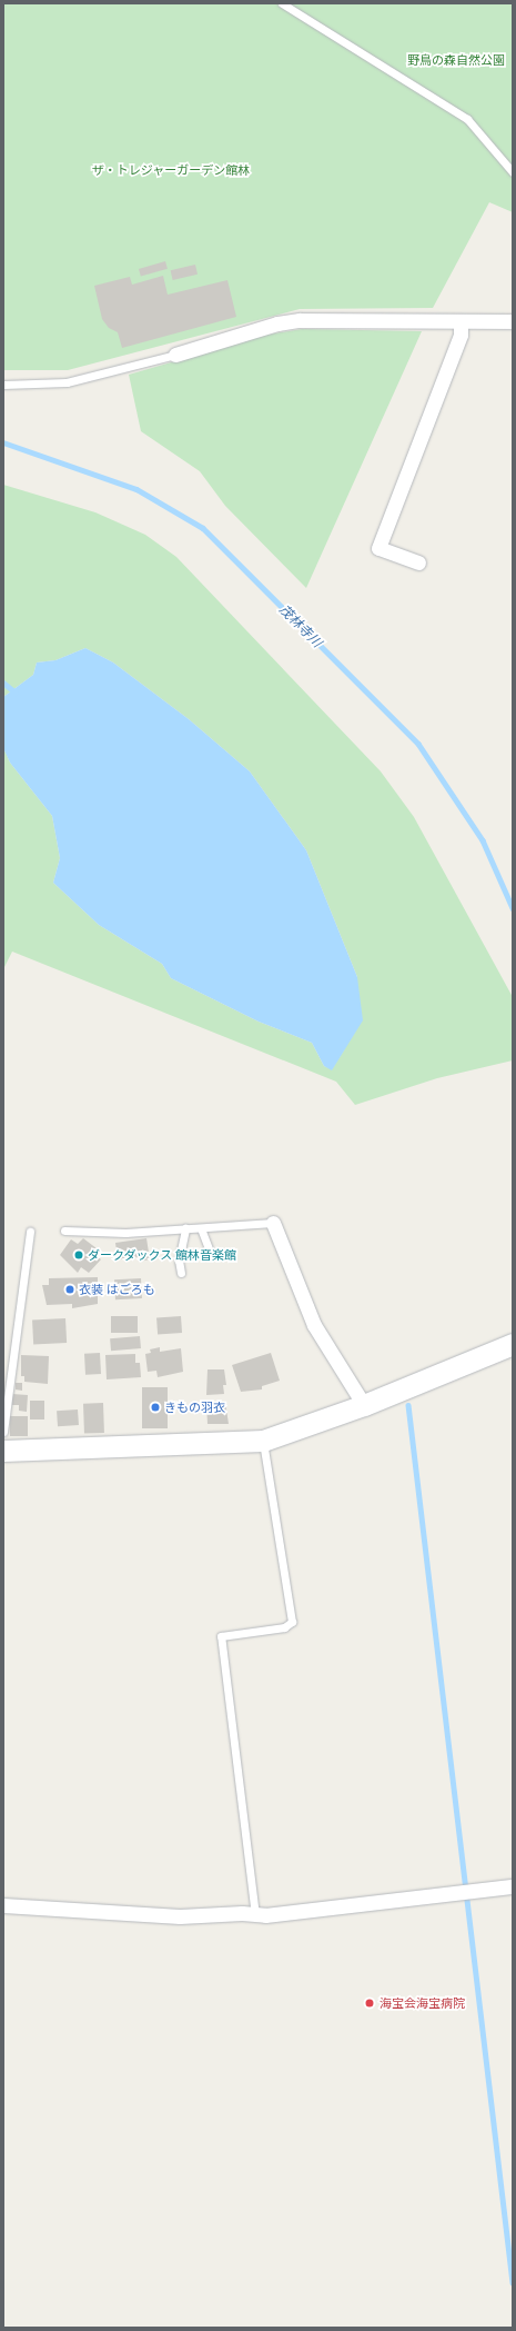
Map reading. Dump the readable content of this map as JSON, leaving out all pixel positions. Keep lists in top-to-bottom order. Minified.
{"water":["茂林寺川"],"parks":["野鳥の森自然公園","ザ・トレジャーガーデン館林"],"places":["ダークダックス 館林音楽館","衣装 はごろも","きもの羽衣","海宝会海宝病院"]}
